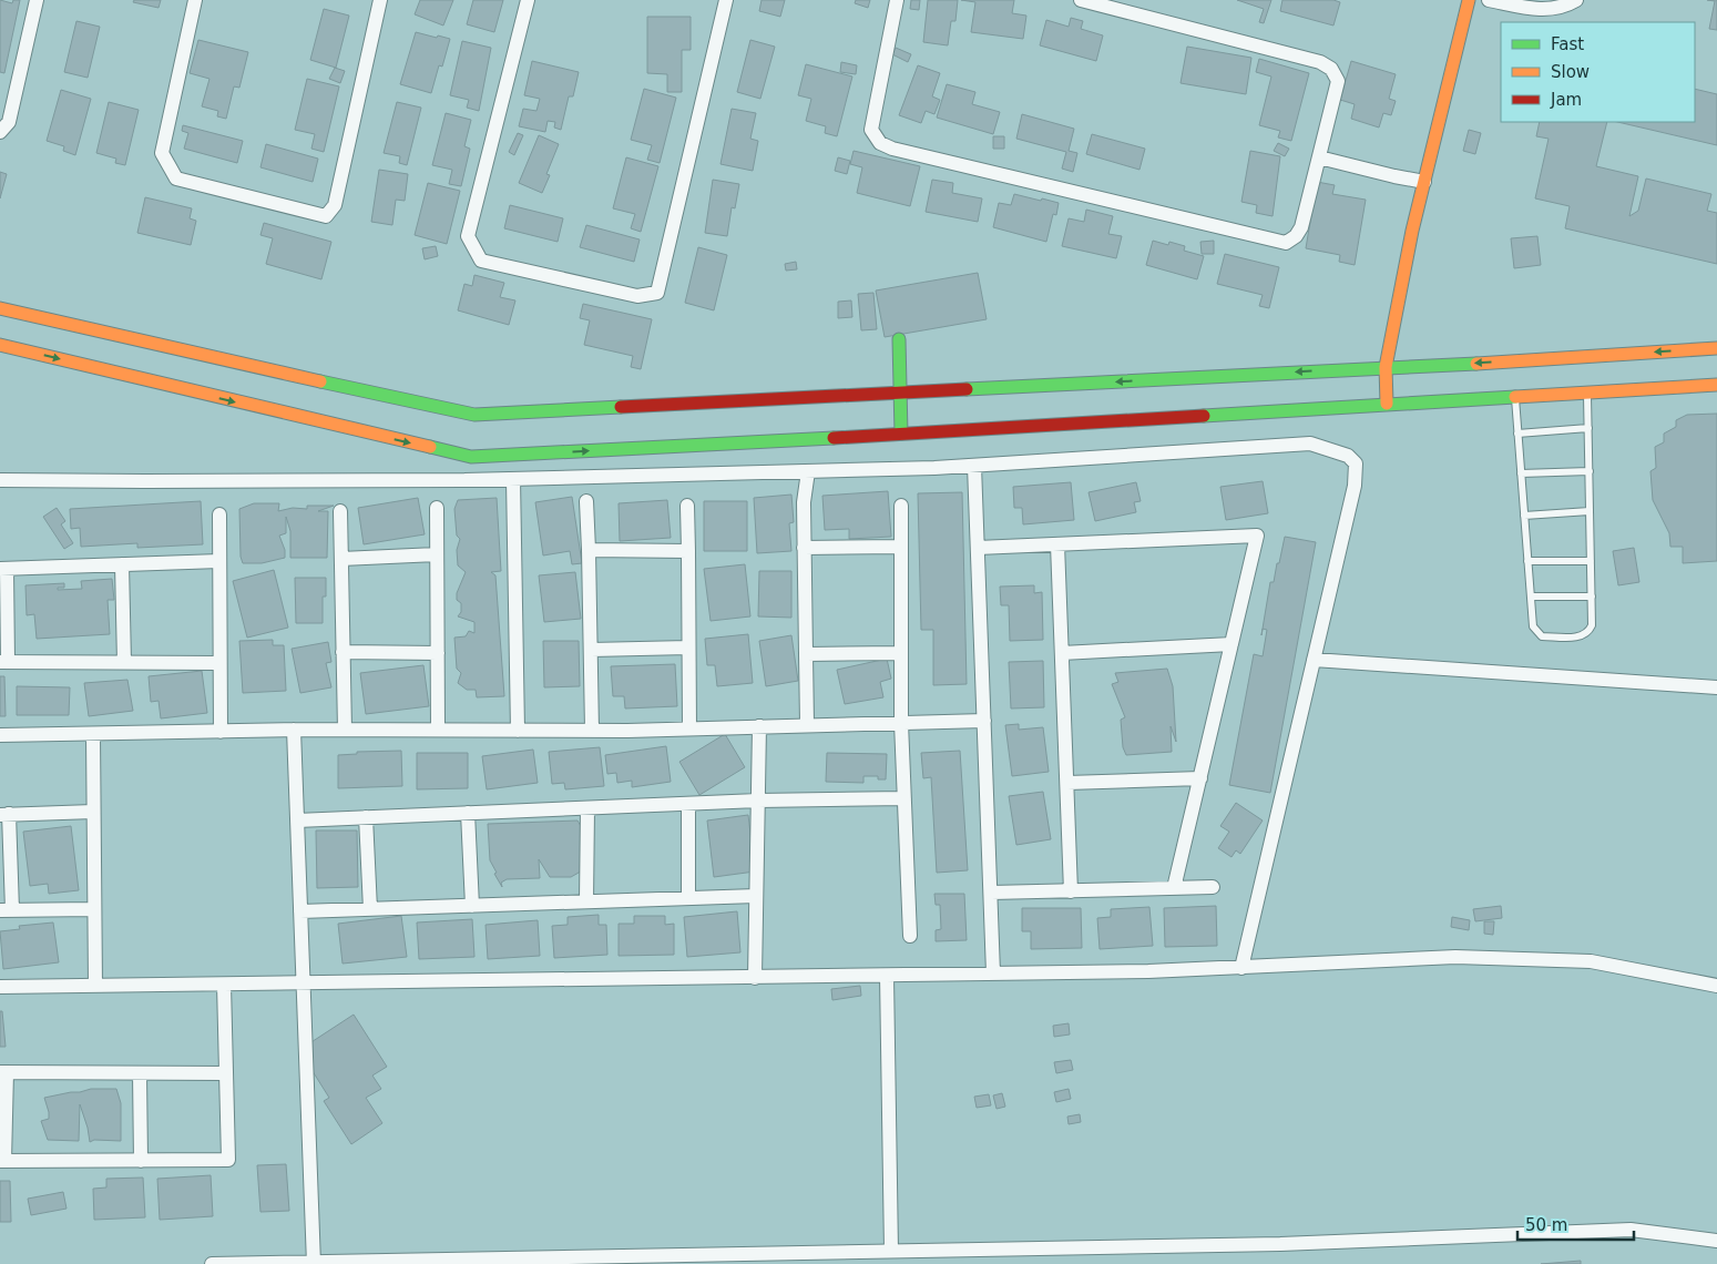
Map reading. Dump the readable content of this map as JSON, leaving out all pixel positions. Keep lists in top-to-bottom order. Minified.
{"legend":["Fast","Slow","Jam"],"scale_bar":"50 m"}
